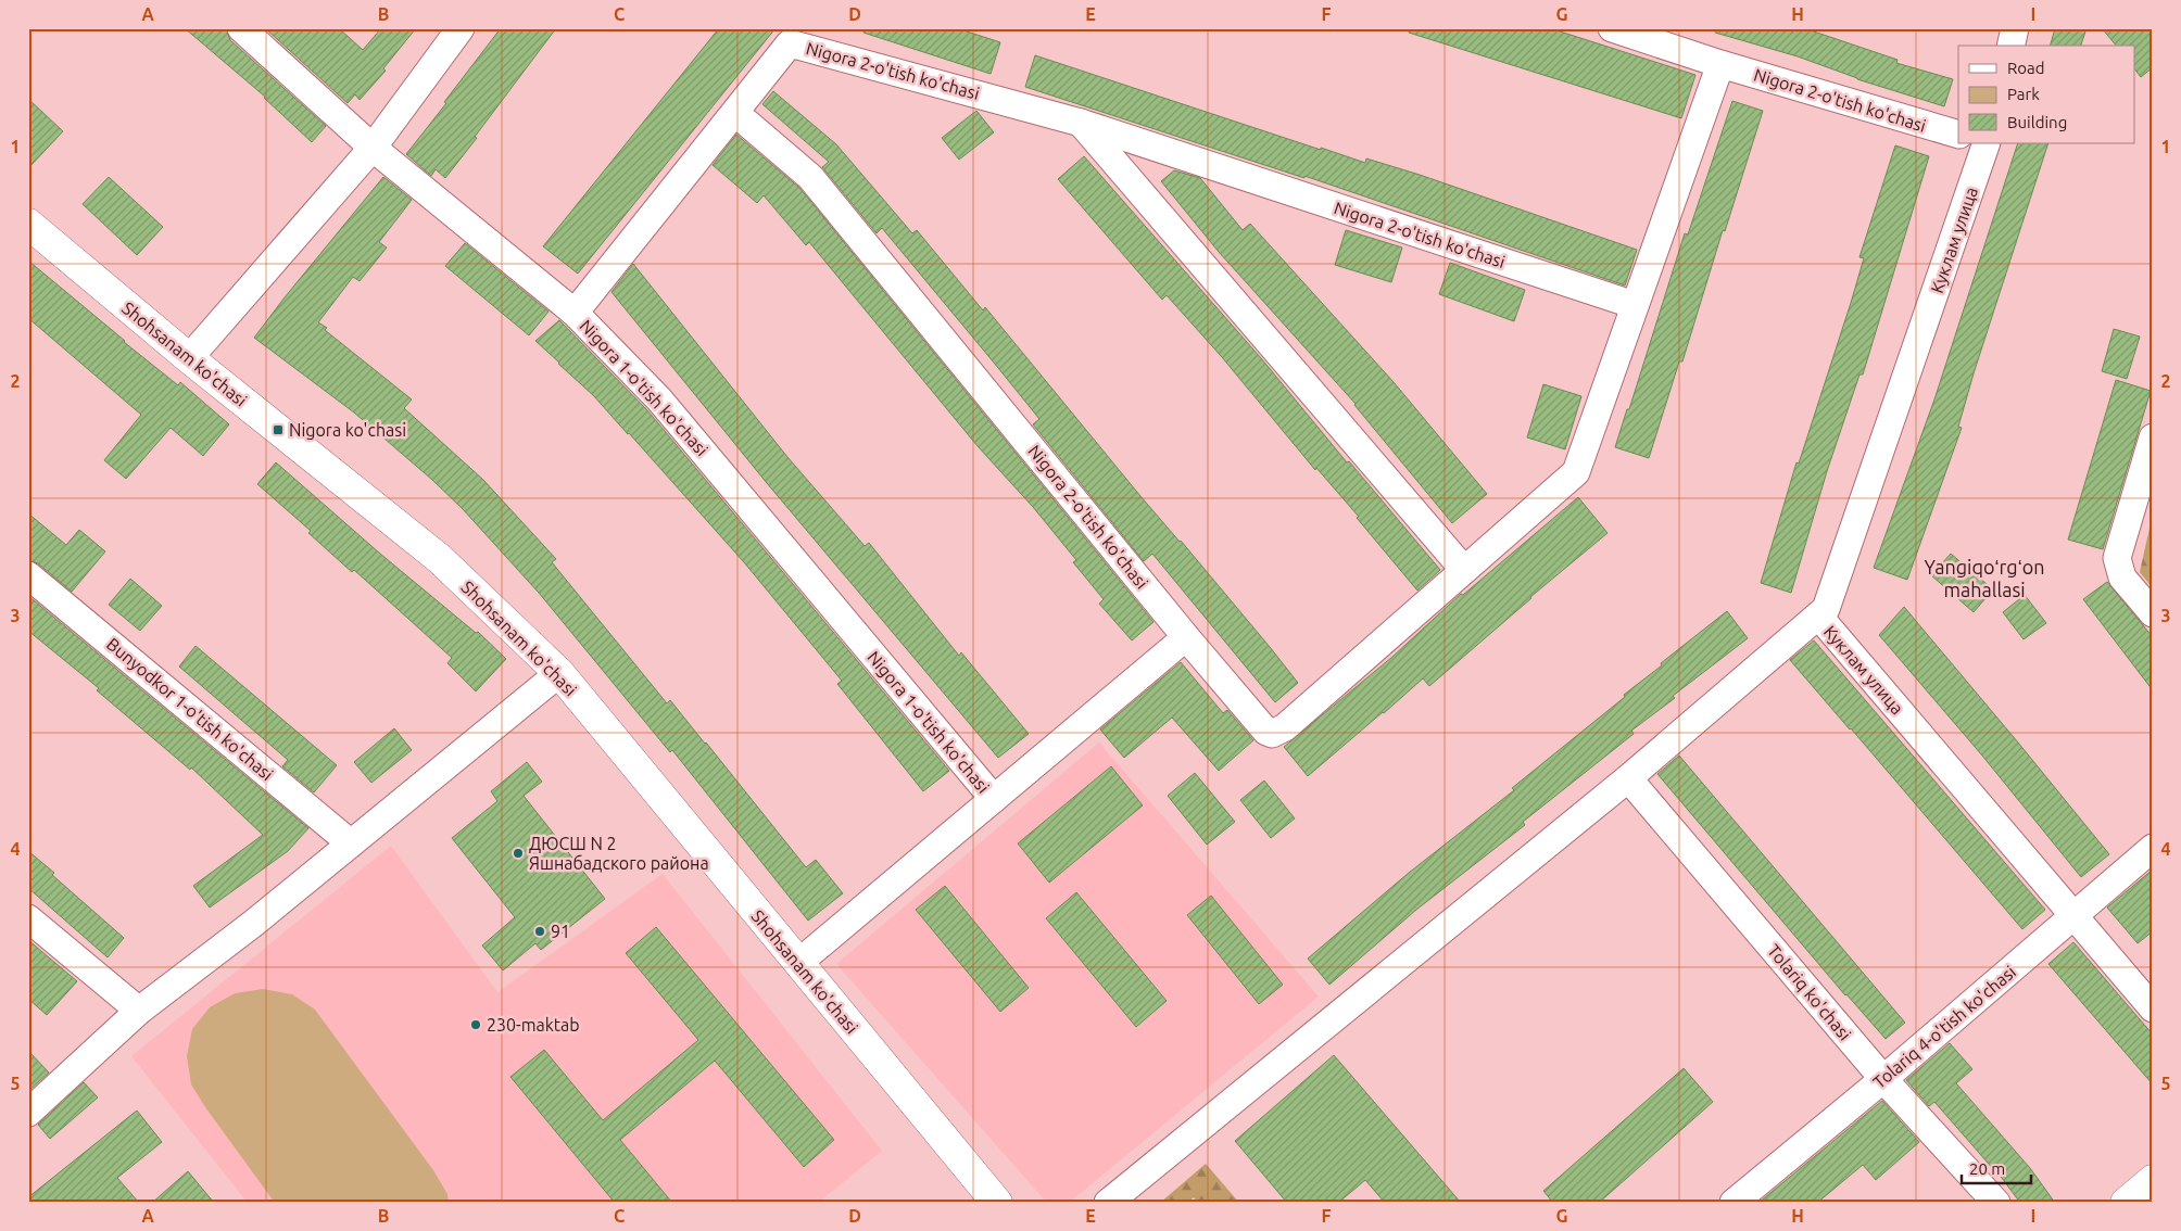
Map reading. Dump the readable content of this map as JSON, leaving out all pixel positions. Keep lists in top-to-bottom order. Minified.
{"streets":{"street":["Nigora 2-o'tish ko'chasi","Куклам улица","Shohsanam ko'chasi","Nigora 1-o'tish ko'chasi","Bunyodkor 1-o'tish ko'chasi","Tolariq ko'chasi","Tolariq 4-o'tish ko'chasi"]},"crossings":[["Nigora 2-o'tish ko'chasi","Nigora 1-o'tish ko'chasi"],["Куклам улица","Tolariq 4-o'tish ko'chasi"],["Shohsanam ko'chasi","Nigora 1-o'tish ko'chasi"],["Tolariq ko'chasi","Tolariq 4-o'tish ko'chasi"]],"districts":["Yangiqoʻrgʻon mahallasi"],"places":{"transit":["Nigora ko'chasi"],"other":["ДЮСШ N 2 Яшнабадского района","91","230-maktab"]},"legend":["Road","Park","Building"],"scale_bar":"20 m","grid":{"columns":["A","B","C","D","E","F","G","H","I"],"rows":["1","2","3","4","5"]}}
